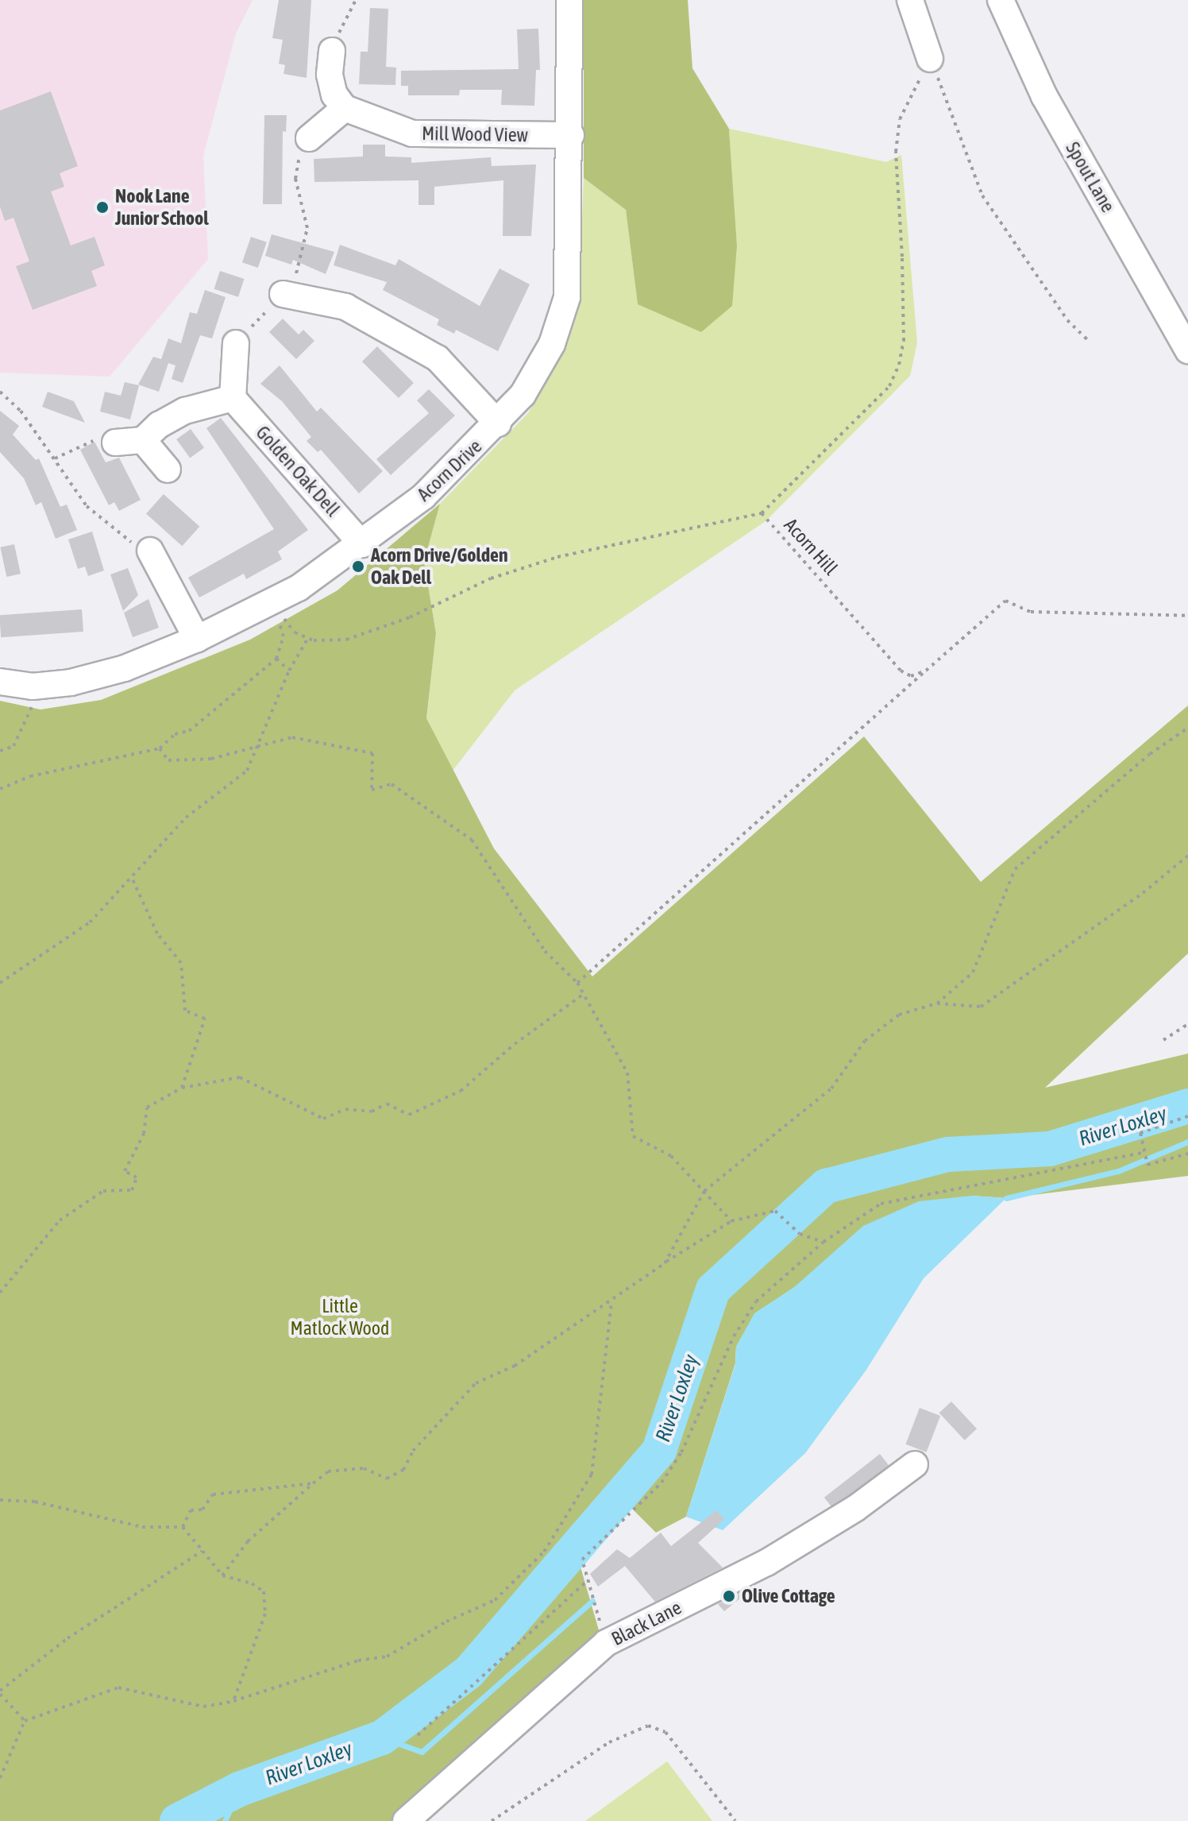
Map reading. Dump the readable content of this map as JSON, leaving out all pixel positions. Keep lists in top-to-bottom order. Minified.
{"streets":{"street":["Mill Wood View","Spout Lane","Acorn Drive","Golden Oak Dell","Black Lane"],"path":["Acorn Hill"]},"crossings":[["Mill Wood View","Acorn Drive"],["Acorn Drive","Golden Oak Dell"]],"water":["River Loxley"],"parks":["Little Matlock Wood"],"places":["Nook Lane Junior School","Acorn Drive/Golden Oak Dell","Olive Cottage"]}
